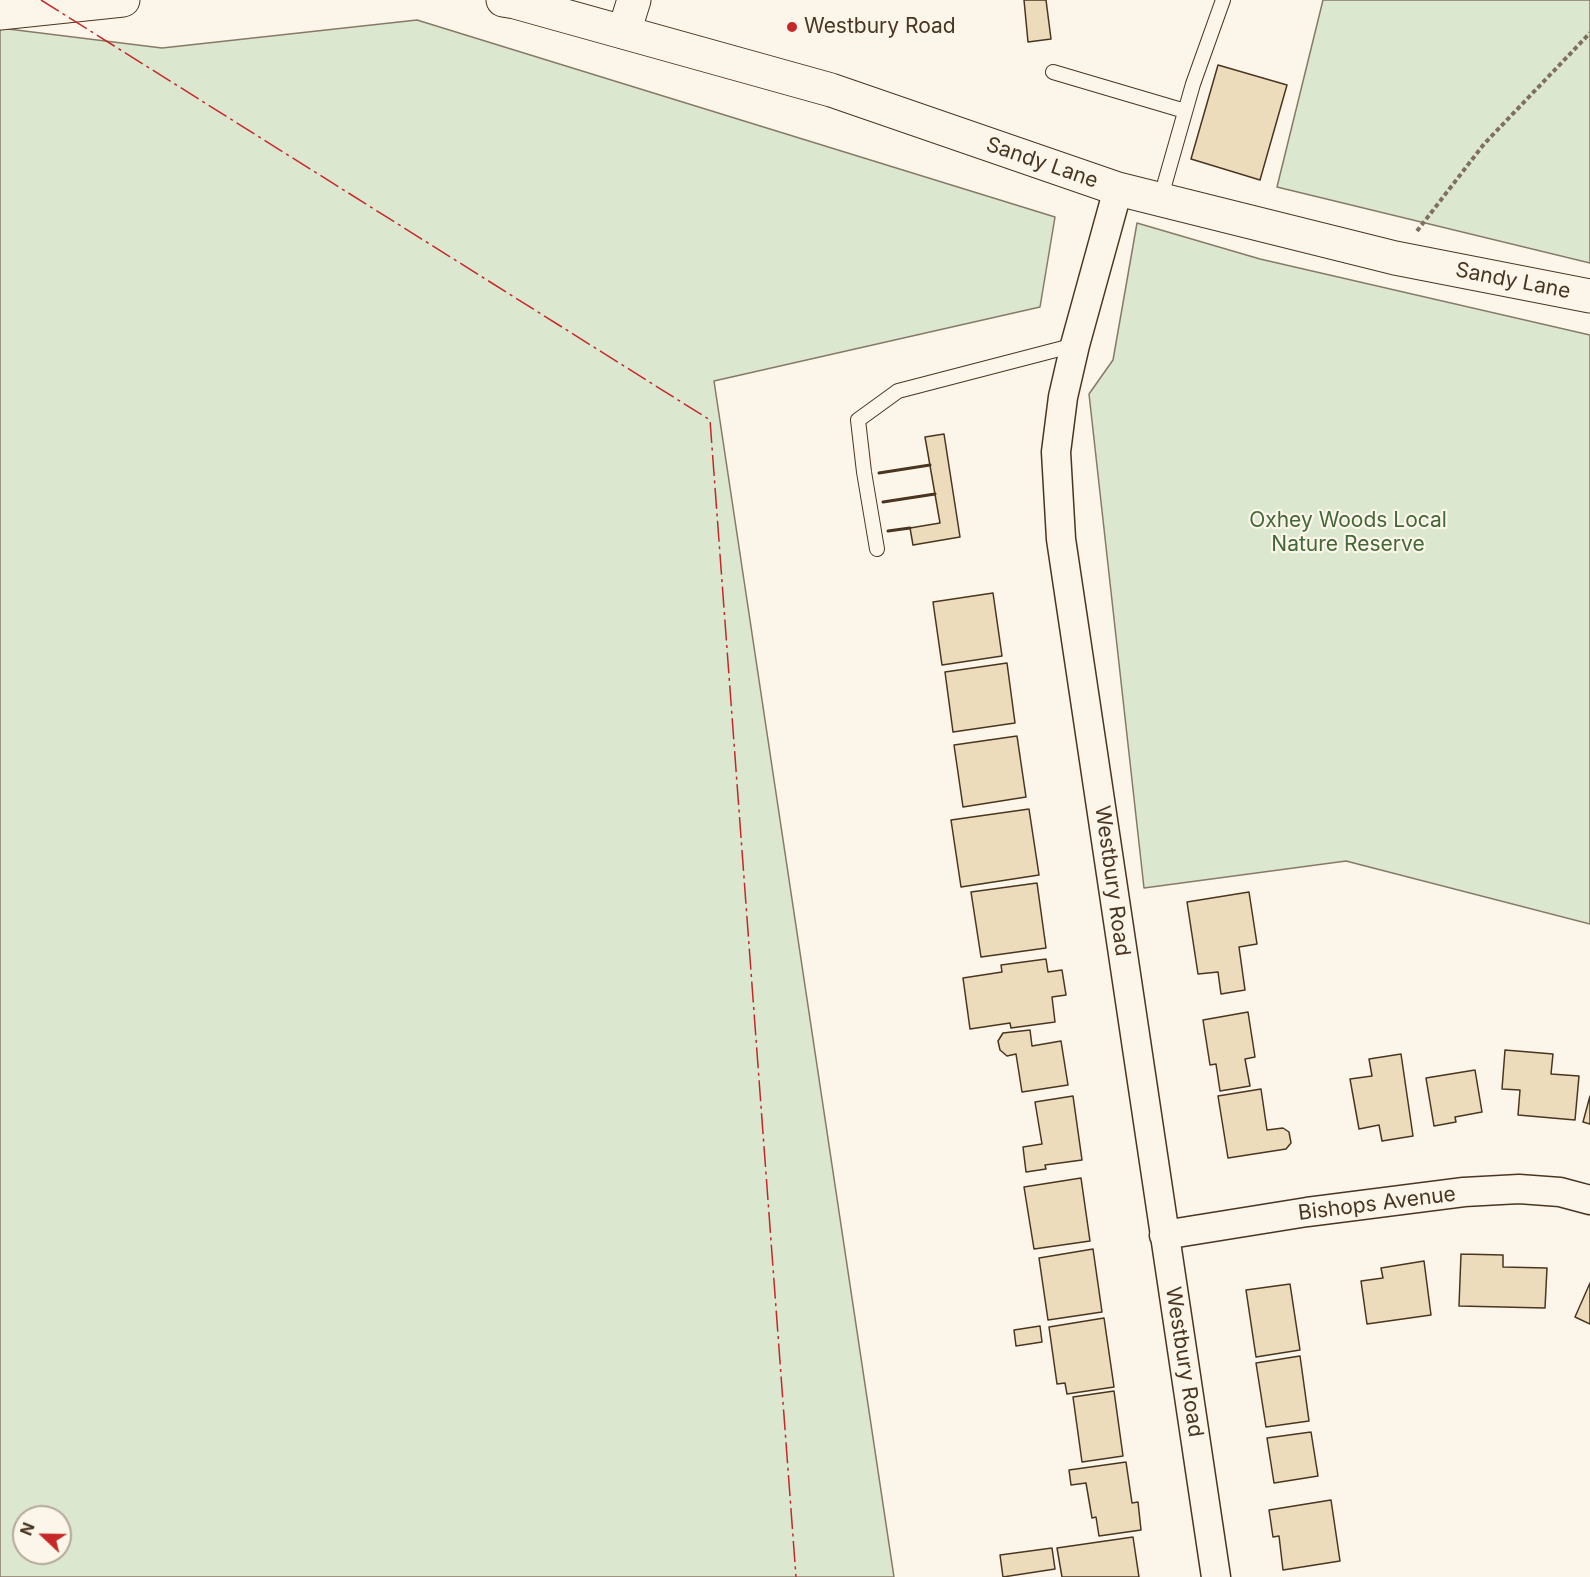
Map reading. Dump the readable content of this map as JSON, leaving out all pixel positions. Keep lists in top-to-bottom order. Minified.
{"streets":{"main road":["Sandy Lane"],"street":["Westbury Road","Bishops Avenue"]},"crossings":[["Sandy Lane","Westbury Road"],["Westbury Road","Bishops Avenue"]],"parks":["Oxhey Woods Local Nature Reserve"],"places":["Westbury Road"],"north":"left"}
